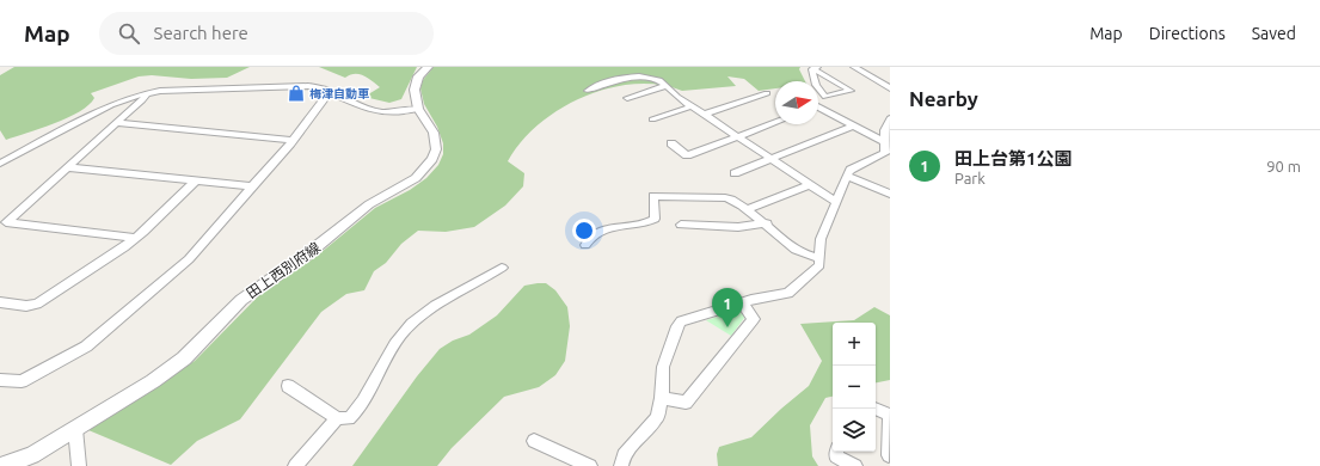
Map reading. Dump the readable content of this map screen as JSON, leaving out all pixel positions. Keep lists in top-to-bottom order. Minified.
{"streets":{"street":["田上西別府線"]},"places":{"shop":["梅津自動車"]},"north":"right","page":{"header":"Map","search":"Search here","nav":["Map","Directions","Saved"],"heading":"Nearby","list":[{"mark":"1","name":"田上台第1公園","note":"Park","value":"90 m"}],"pins":"1","map_buttons":["+","−"]}}
